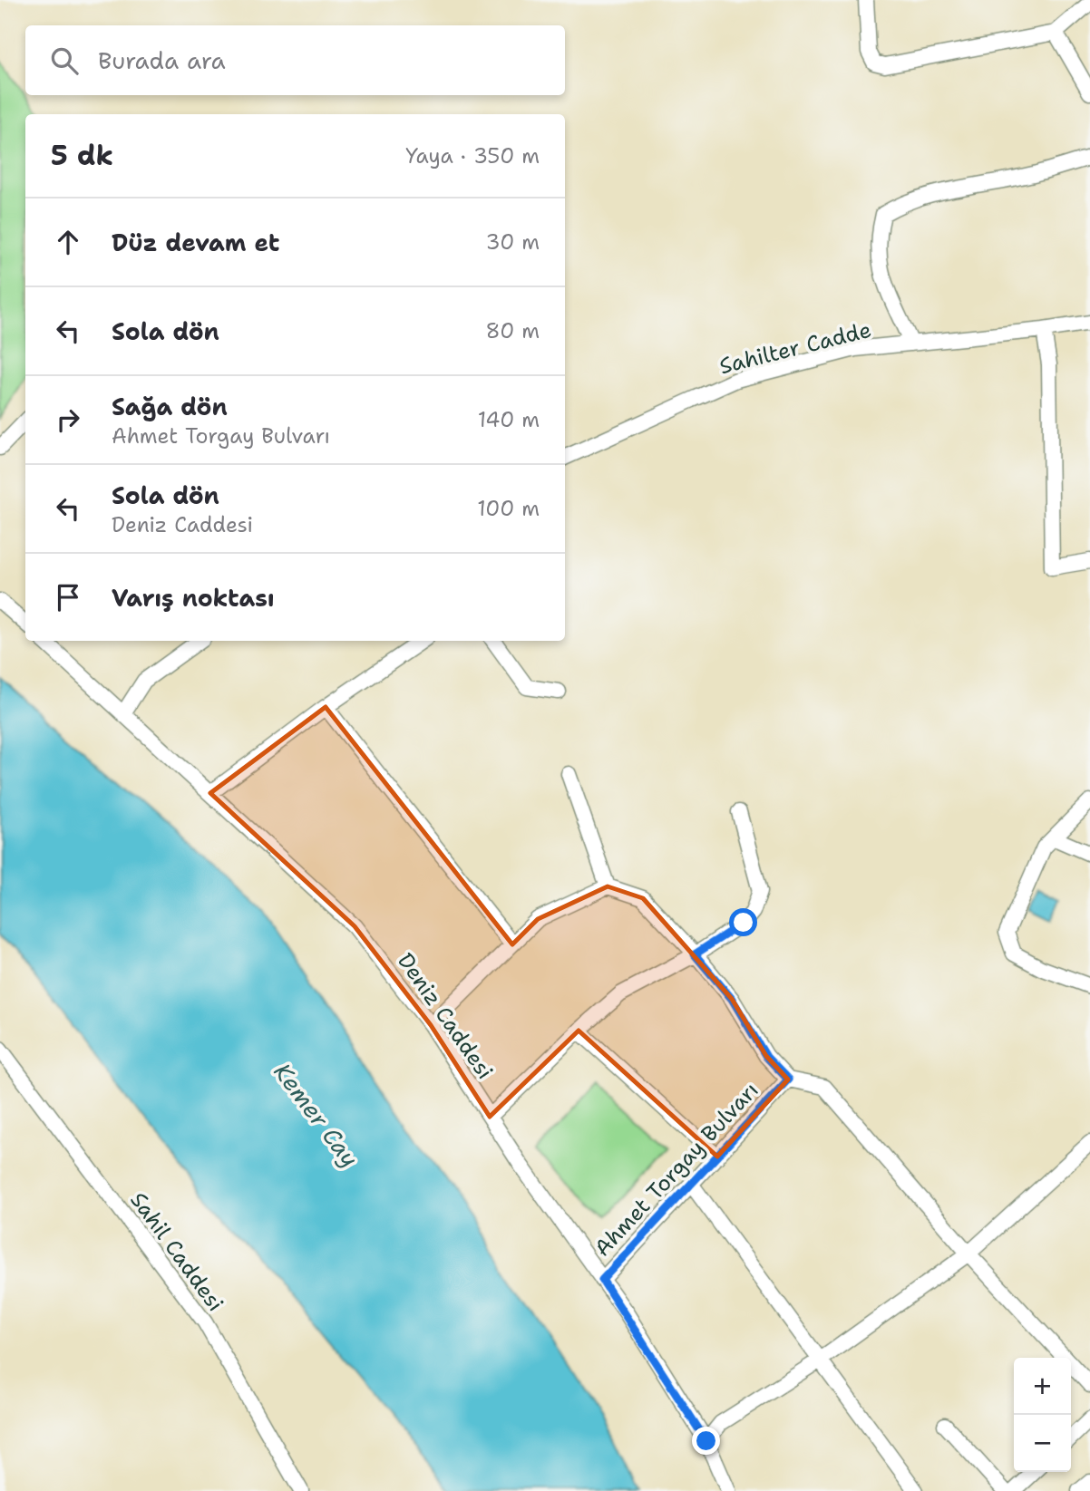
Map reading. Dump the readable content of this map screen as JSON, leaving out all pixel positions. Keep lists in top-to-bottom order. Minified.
{"streets":{"street":["Sahilter Cadde","Deniz Caddesi","Ahmet Torgay Bulvarı","Sahil Caddesi"]},"crossings":[["Deniz Caddesi","Ahmet Torgay Bulvarı"]],"water":["Kemer Cay"],"page":{"search":"Burada ara","heading":["5 dk","Yaya · 350 m"],"list":[["Düz devam et","30 m"],["Sola dön","80 m"],["Sağa dön","Ahmet Torgay Bulvarı","140 m"],["Sola dön","Deniz Caddesi","100 m"],"Varış noktası"],"map_buttons":["+","−"]}}
